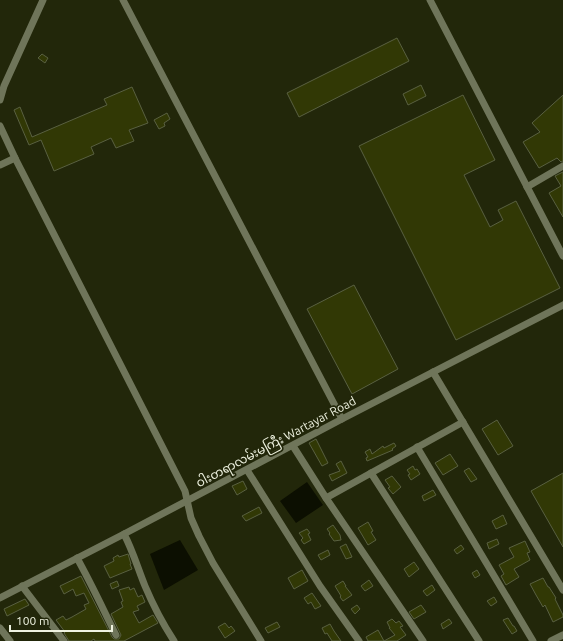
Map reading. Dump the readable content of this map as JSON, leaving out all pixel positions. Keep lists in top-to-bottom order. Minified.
{"streets":{"street":["ဝါးတရာလမ်းမကြီး Wartayar Road"]},"scale_bar":"100 m"}
